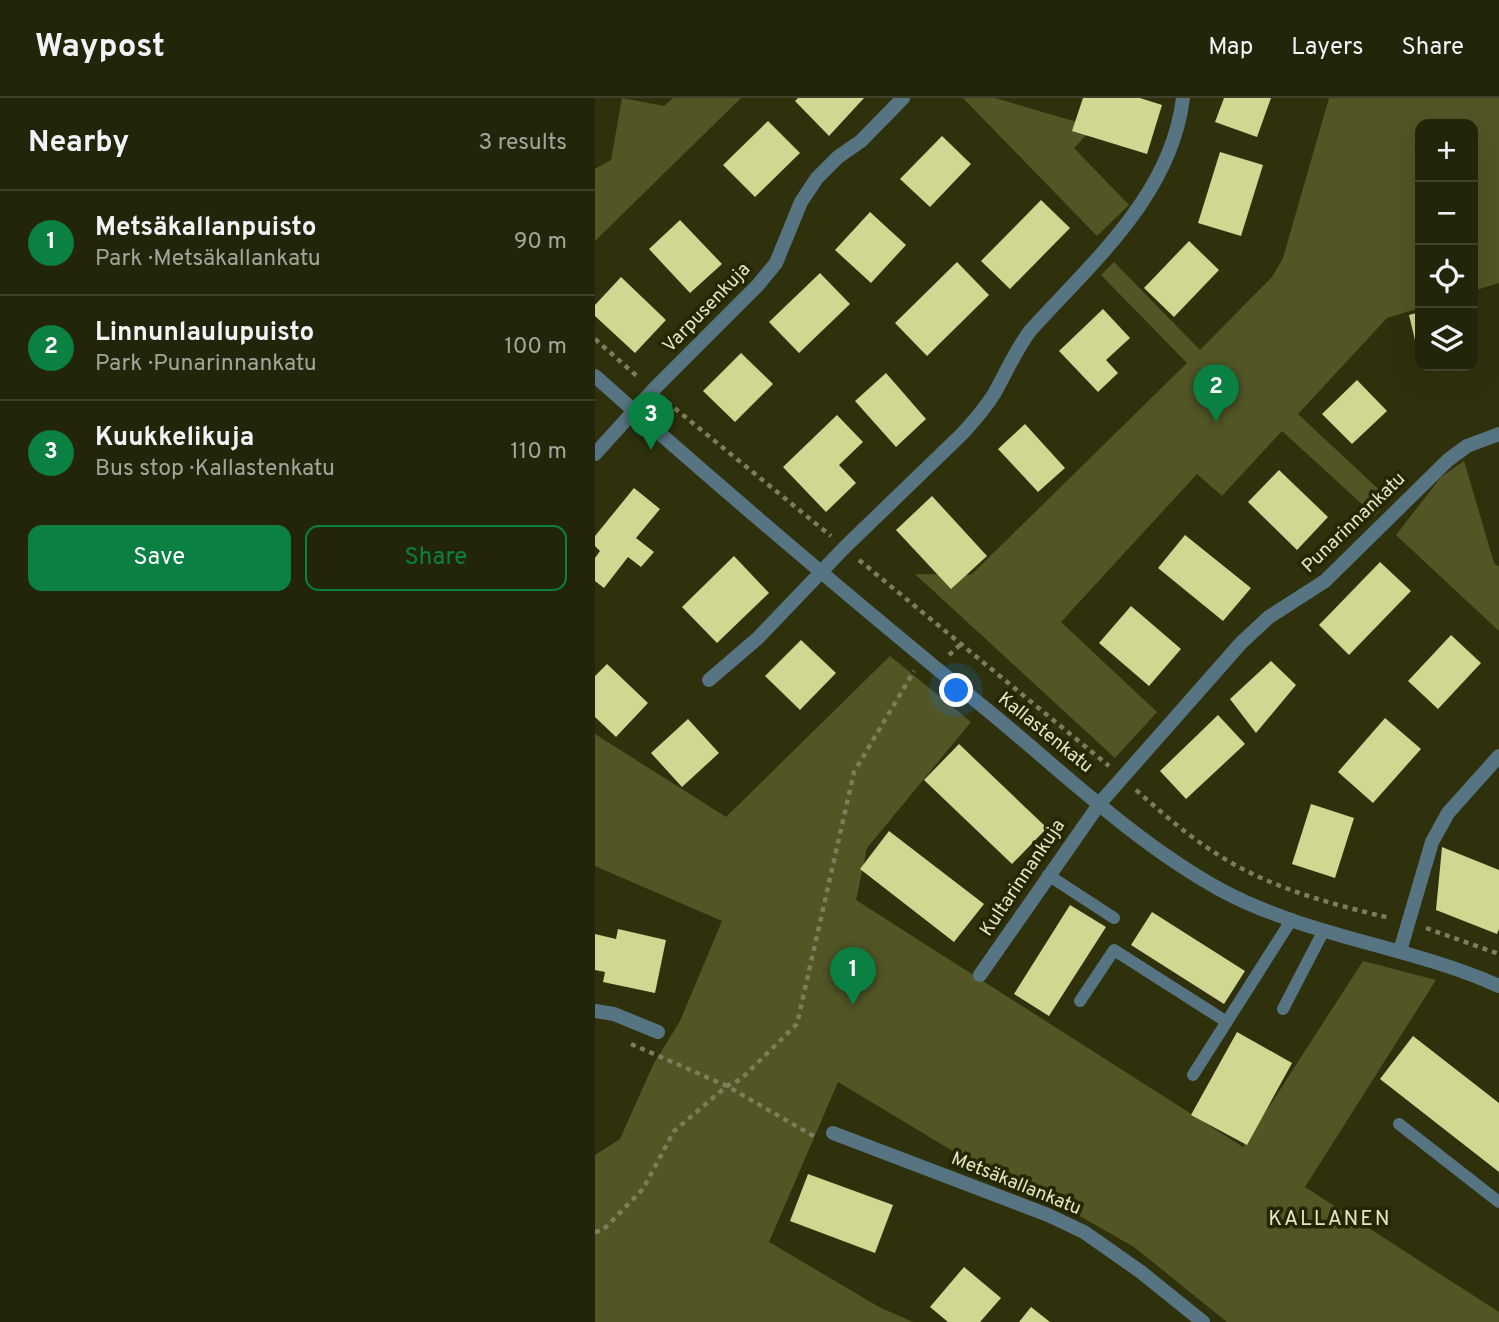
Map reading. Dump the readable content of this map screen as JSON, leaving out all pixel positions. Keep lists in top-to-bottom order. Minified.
{"streets":{"street":["Varpusenkuja","Punarinnankatu","Kallastenkatu","Kultarinnankuja","Metsäkallankatu"]},"crossings":[["Varpusenkuja","Kallastenkatu"],["Punarinnankatu","Kallastenkatu"],["Punarinnankatu","Kultarinnankuja"],["Kallastenkatu","Kultarinnankuja"]],"districts":["KALLANEN"],"page":{"header":"Waypost","nav":["Map","Layers","Share"],"heading":["Nearby","3 results"],"map_buttons":["+","−"],"list":[{"mark":"1","name":"Metsäkallanpuisto","note":"Park · Metsäkallankatu","value":"90 m"},{"mark":"2","name":"Linnunlaulupuisto","note":"Park · Punarinnankatu","value":"100 m"},{"mark":"3","name":"Kuukkelikuja","note":"Bus stop · Kallastenkatu","value":"110 m"}],"pins":["2","3","1"],"buttons":["Save","Share"]}}
